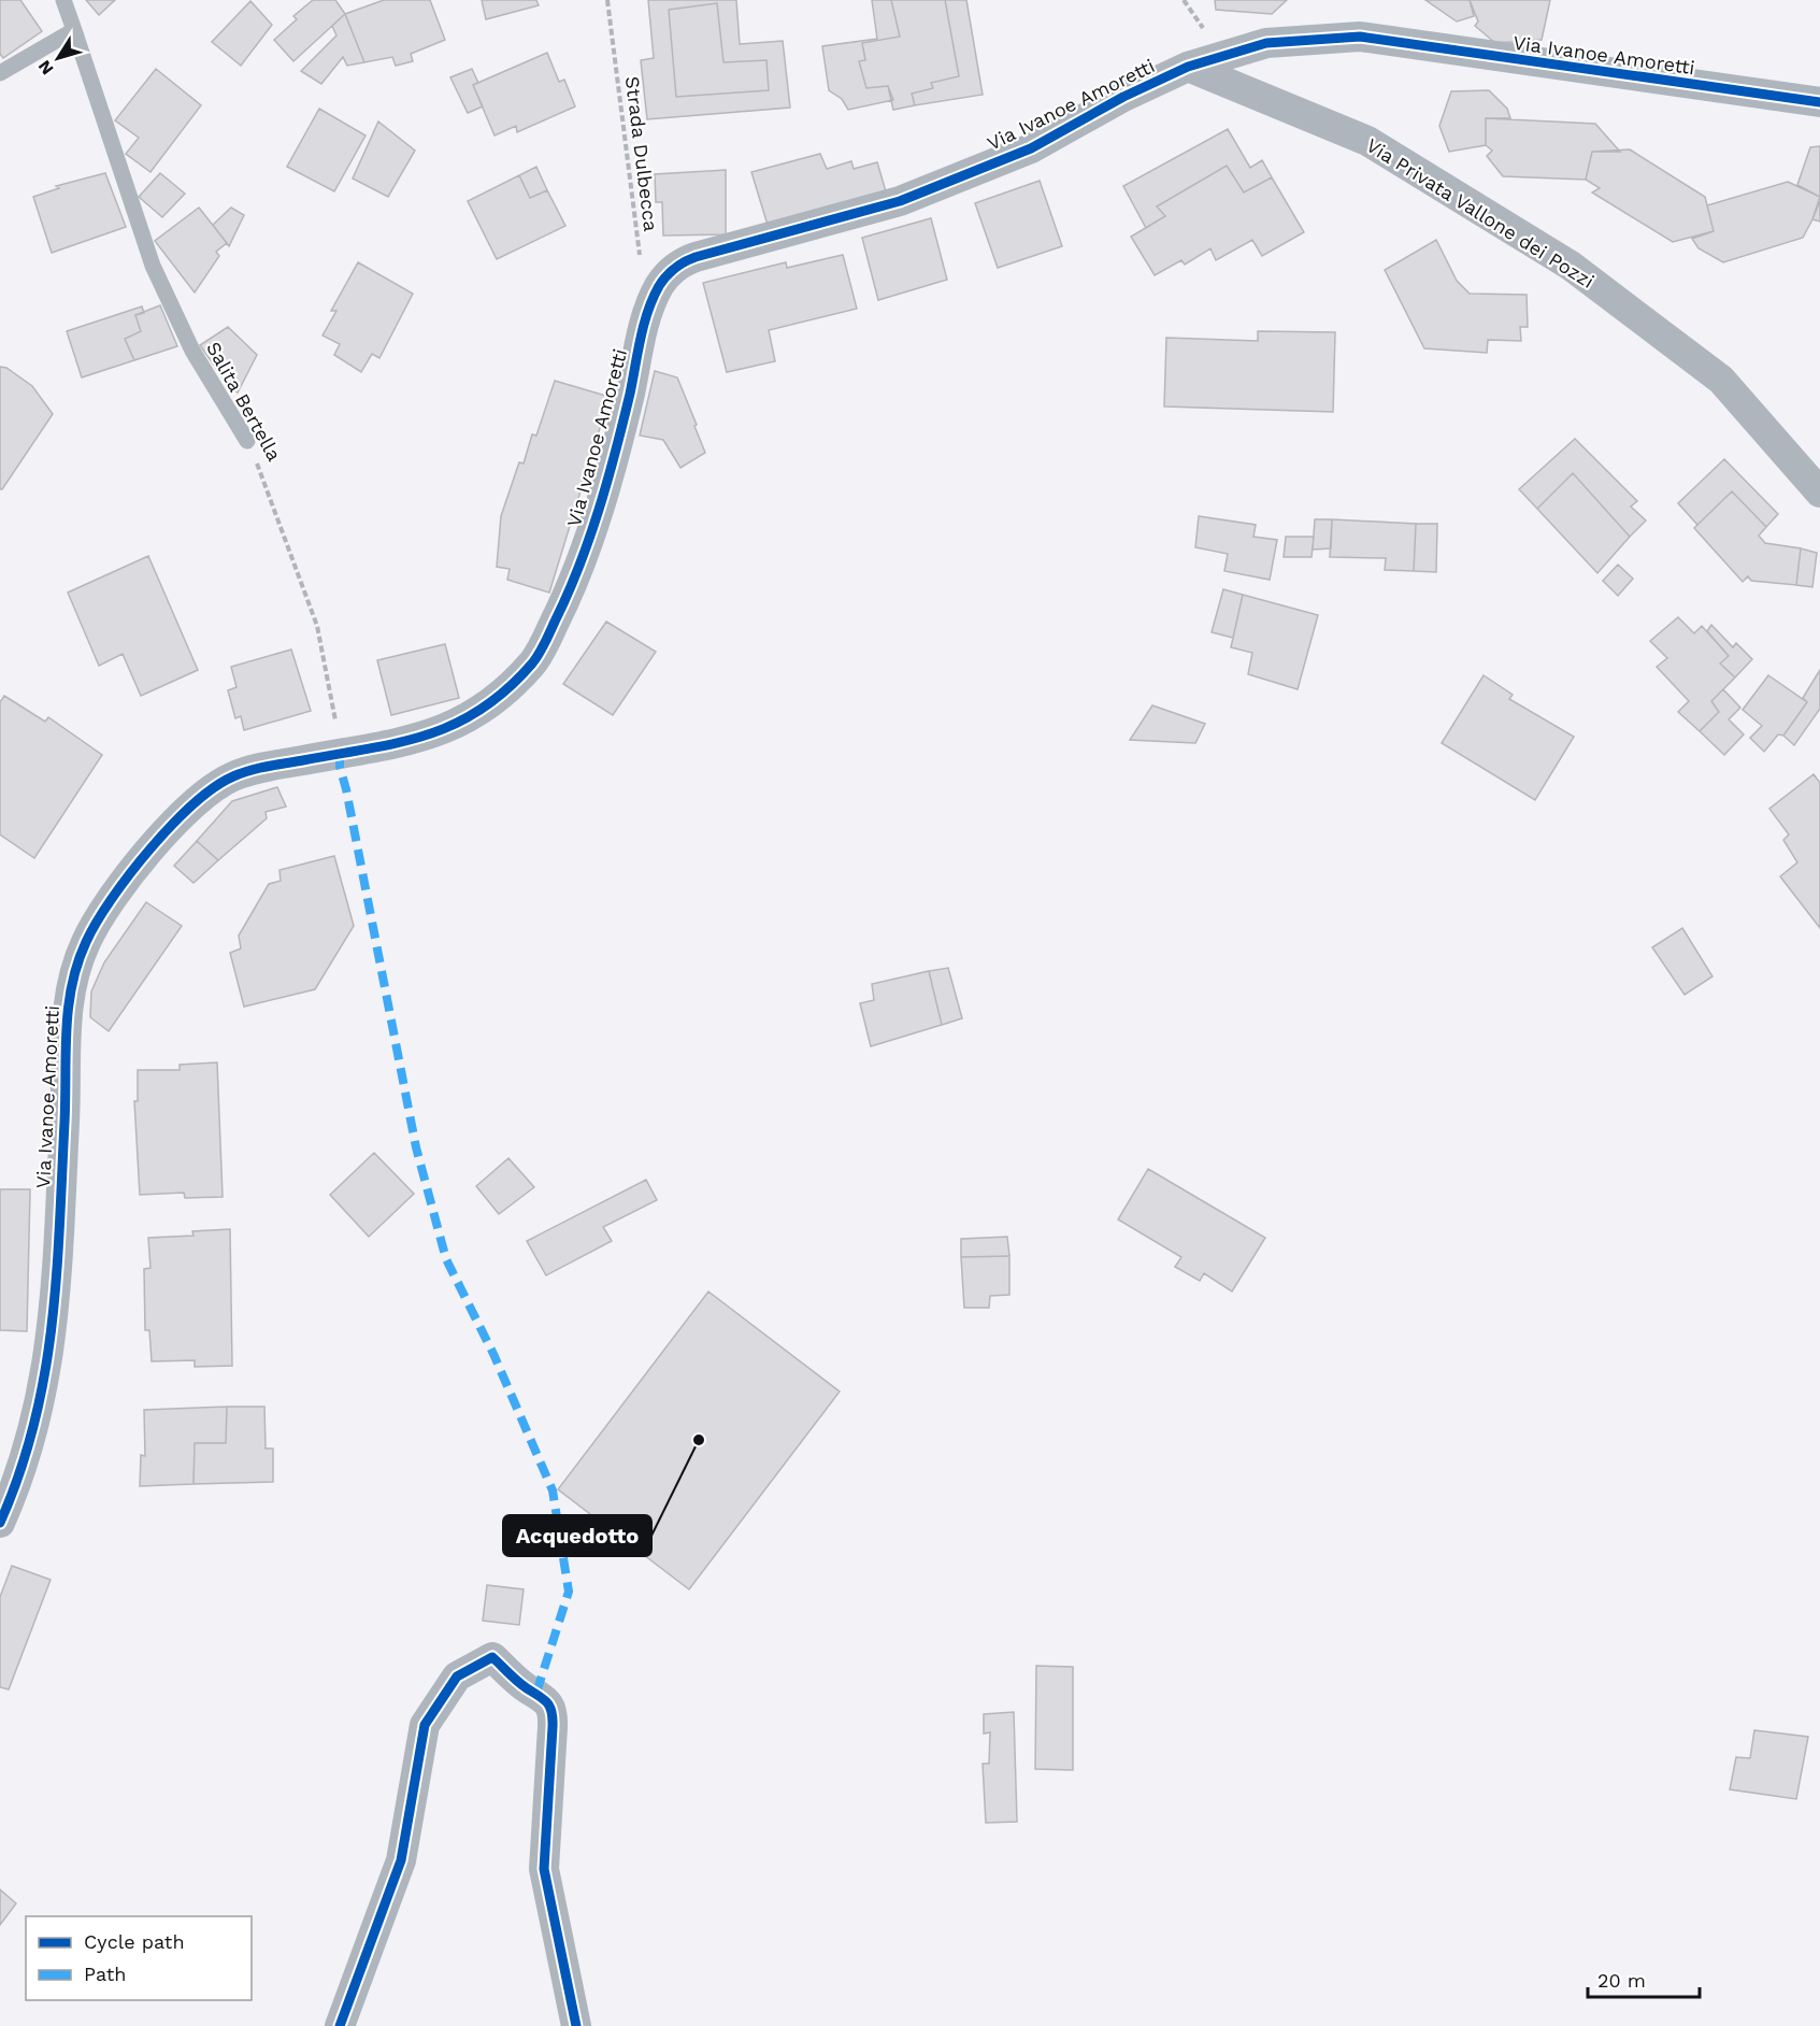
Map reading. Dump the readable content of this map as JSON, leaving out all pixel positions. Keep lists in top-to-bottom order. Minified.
{"streets":{"street":["Via Ivanoe Amoretti","Via Privata Vallone dei Pozzi"],"lane":["Salita Bertella"],"path":["Strada Dulbecca"]},"crossings":[["Via Ivanoe Amoretti","Strada Dulbecca"],["Via Ivanoe Amoretti","Via Privata Vallone dei Pozzi"]],"places":["Acquedotto"],"legend":["Cycle path","Path"],"scale_bar":"20 m","north":"bottom left"}
